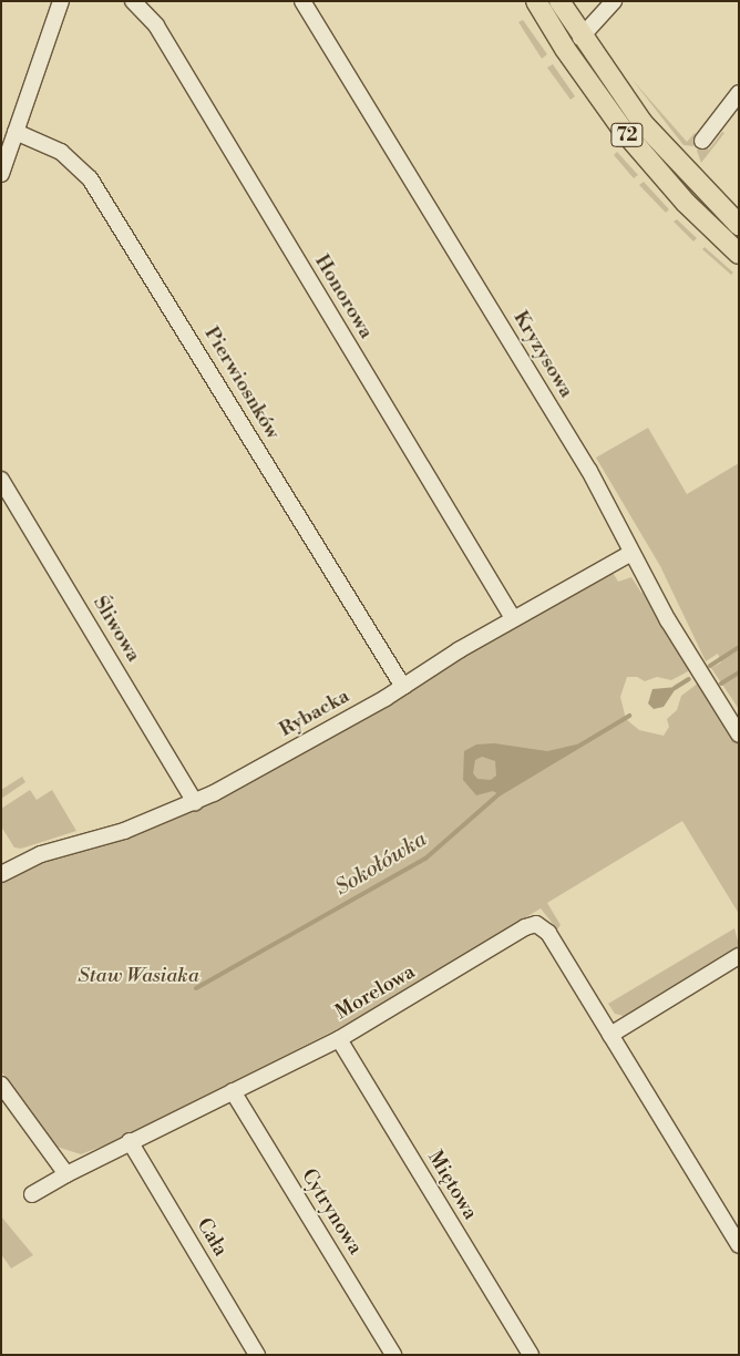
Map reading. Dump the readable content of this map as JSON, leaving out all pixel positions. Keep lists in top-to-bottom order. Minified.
{"streets":{"main road":["72"],"street":["Honorowa","Kryzysowa","Pierwiosnków","Śliwowa","Rybacka","Morelowa","Miętowa","Cytrynowa","Cała"]},"crossings":[["Honorowa","Rybacka"],["Kryzysowa","Rybacka"],["Pierwiosnków","Rybacka"],["Śliwowa","Rybacka"],["Morelowa","Miętowa"],["Morelowa","Cytrynowa"],["Morelowa","Cała"]],"water":["Sokołówka"],"parks":["Staw Wasiaka"]}
